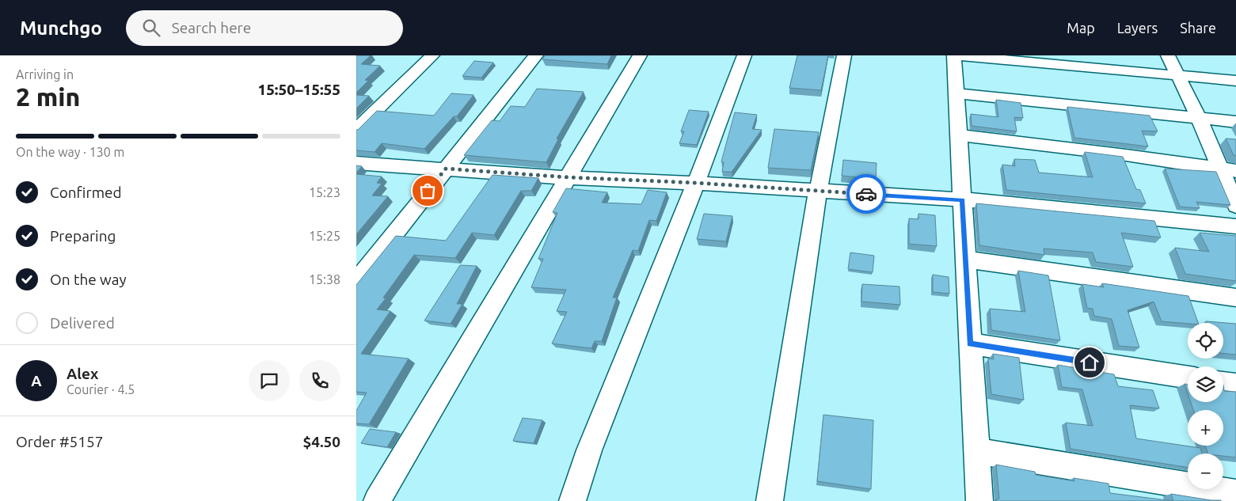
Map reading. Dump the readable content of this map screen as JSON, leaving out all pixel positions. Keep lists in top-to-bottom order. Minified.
{"page":{"header":"Munchgo","search":"Search here","nav":["Map","Layers","Share"],"heading":["2 min","Arriving in","15:50–15:55"],"panel":["Alex","Courier · 4.5","Order #5157","$4.50"],"bar":"On the way · 130 m","list":[["Confirmed","15:23"],["Preparing","15:25"],["On the way","15:38"],"Delivered"],"map_buttons":["+","−"],"round":"A"}}
